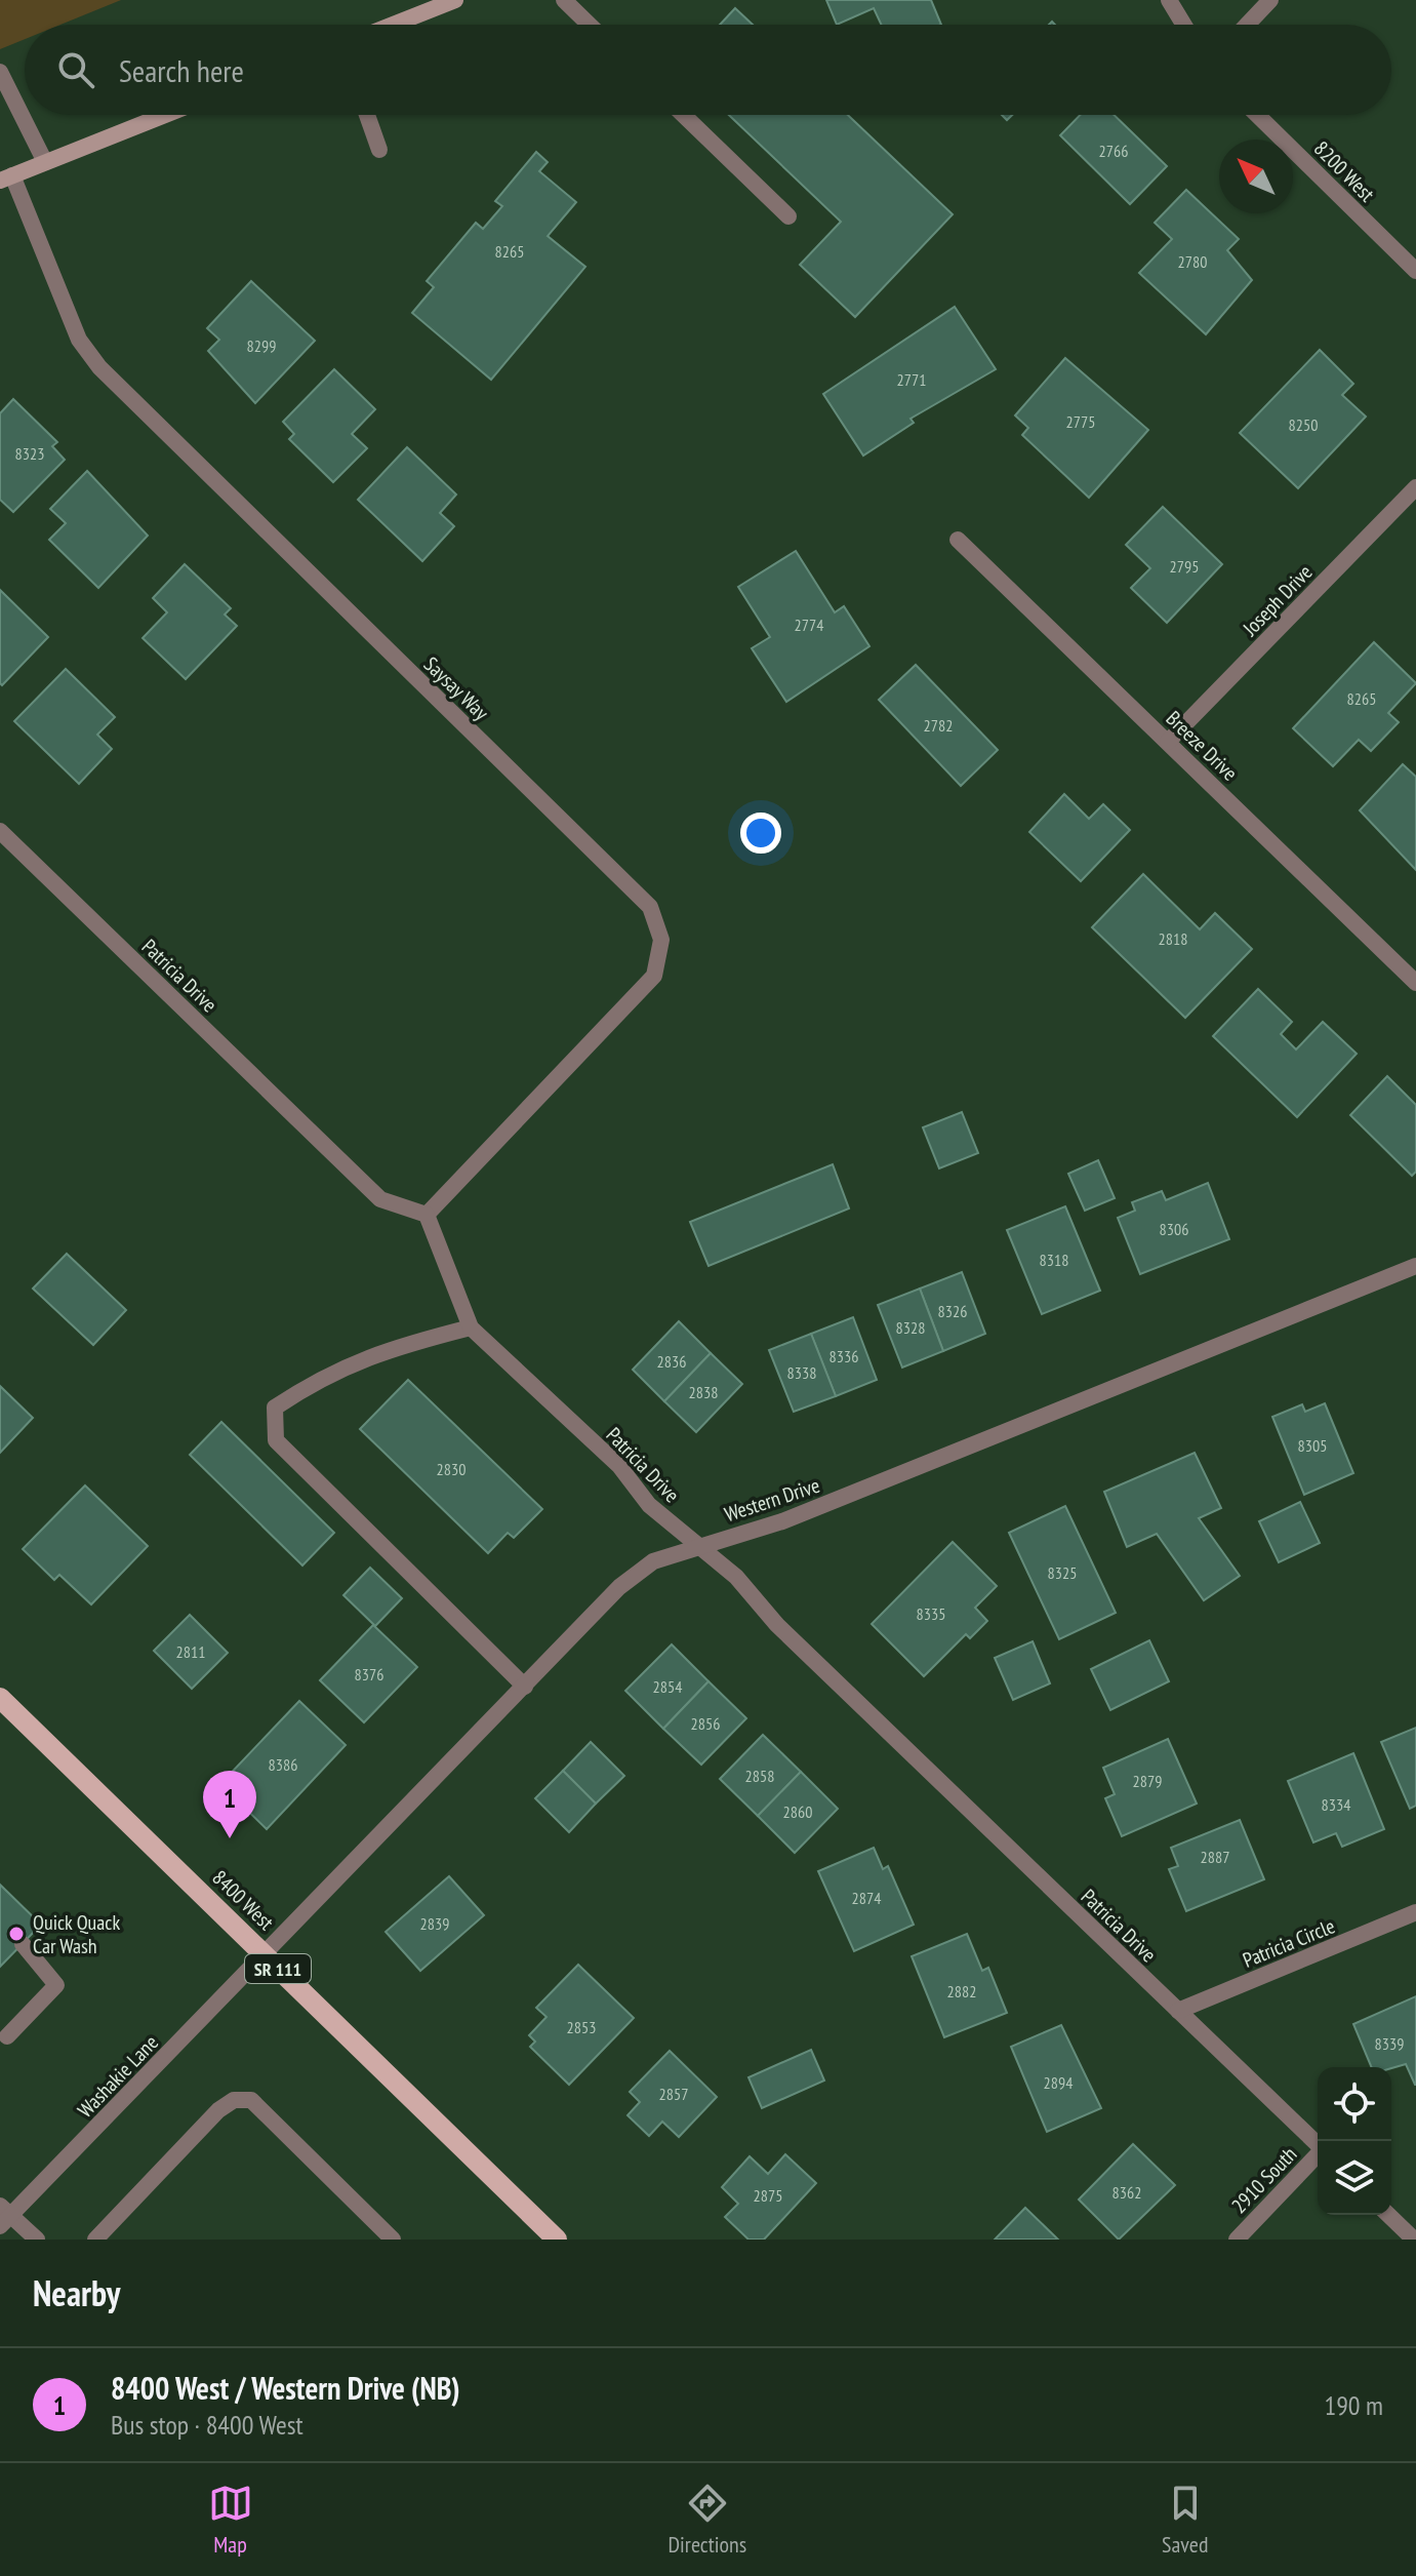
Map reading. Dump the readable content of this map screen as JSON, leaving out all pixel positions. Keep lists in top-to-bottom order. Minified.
{"streets":{"main road":["8400 West","SR 111"],"street":["8200 West","Joseph Drive","Saysay Way","Breeze Drive","Patricia Drive","Western Drive","Patricia Circle","Washakie Lane","2910 South"]},"crossings":[["Joseph Drive","Breeze Drive"],["Saysay Way","Patricia Drive"],["Patricia Drive","Western Drive"],["Patricia Drive","Patricia Circle"],["Western Drive","8400 West"],["Western Drive","Washakie Lane"],["8400 West","Washakie Lane"]],"places":["Quick Quack Car Wash"],"house_numbers":["2766","8265","2780","8299","2771","2775","8250","8323","2795","2774","8265","2782","2818","8306","8318","8326","8328","8336","2836","8338","2838","8305","2830","8325","8335","2811","8376","2854","2856","8386","2858","2879","8334","2860","2887","2874","2839","2882","2853","8339","2894","2857","8362","2875"],"north":"top left","page":{"search":"Search here","pins":"1","heading":"Nearby","list":[{"mark":"1","name":"8400 West / Western Drive (NB)","note":"Bus stop · 8400 West","value":"190 m"}],"nav":["Map","Directions","Saved"]}}
